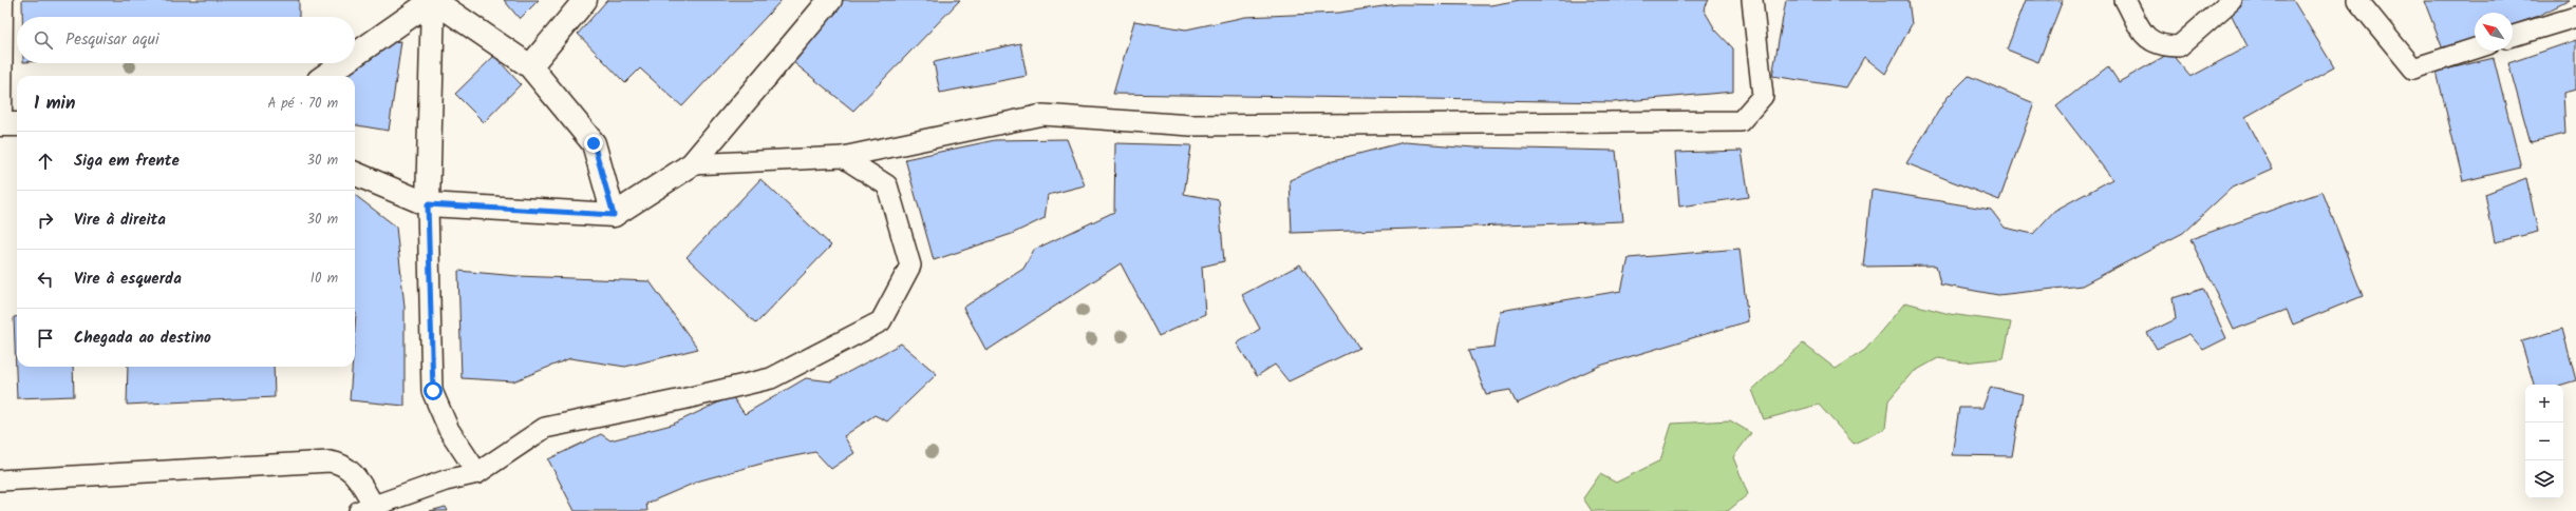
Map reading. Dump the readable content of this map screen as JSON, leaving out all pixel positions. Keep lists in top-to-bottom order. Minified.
{"north":"top left","page":{"search":"Pesquisar aqui","heading":["1 min","A pé · 70 m"],"list":[["Siga em frente","30 m"],["Vire à direita","30 m"],["Vire à esquerda","10 m"],"Chegada ao destino"],"map_buttons":["+","−"]}}
